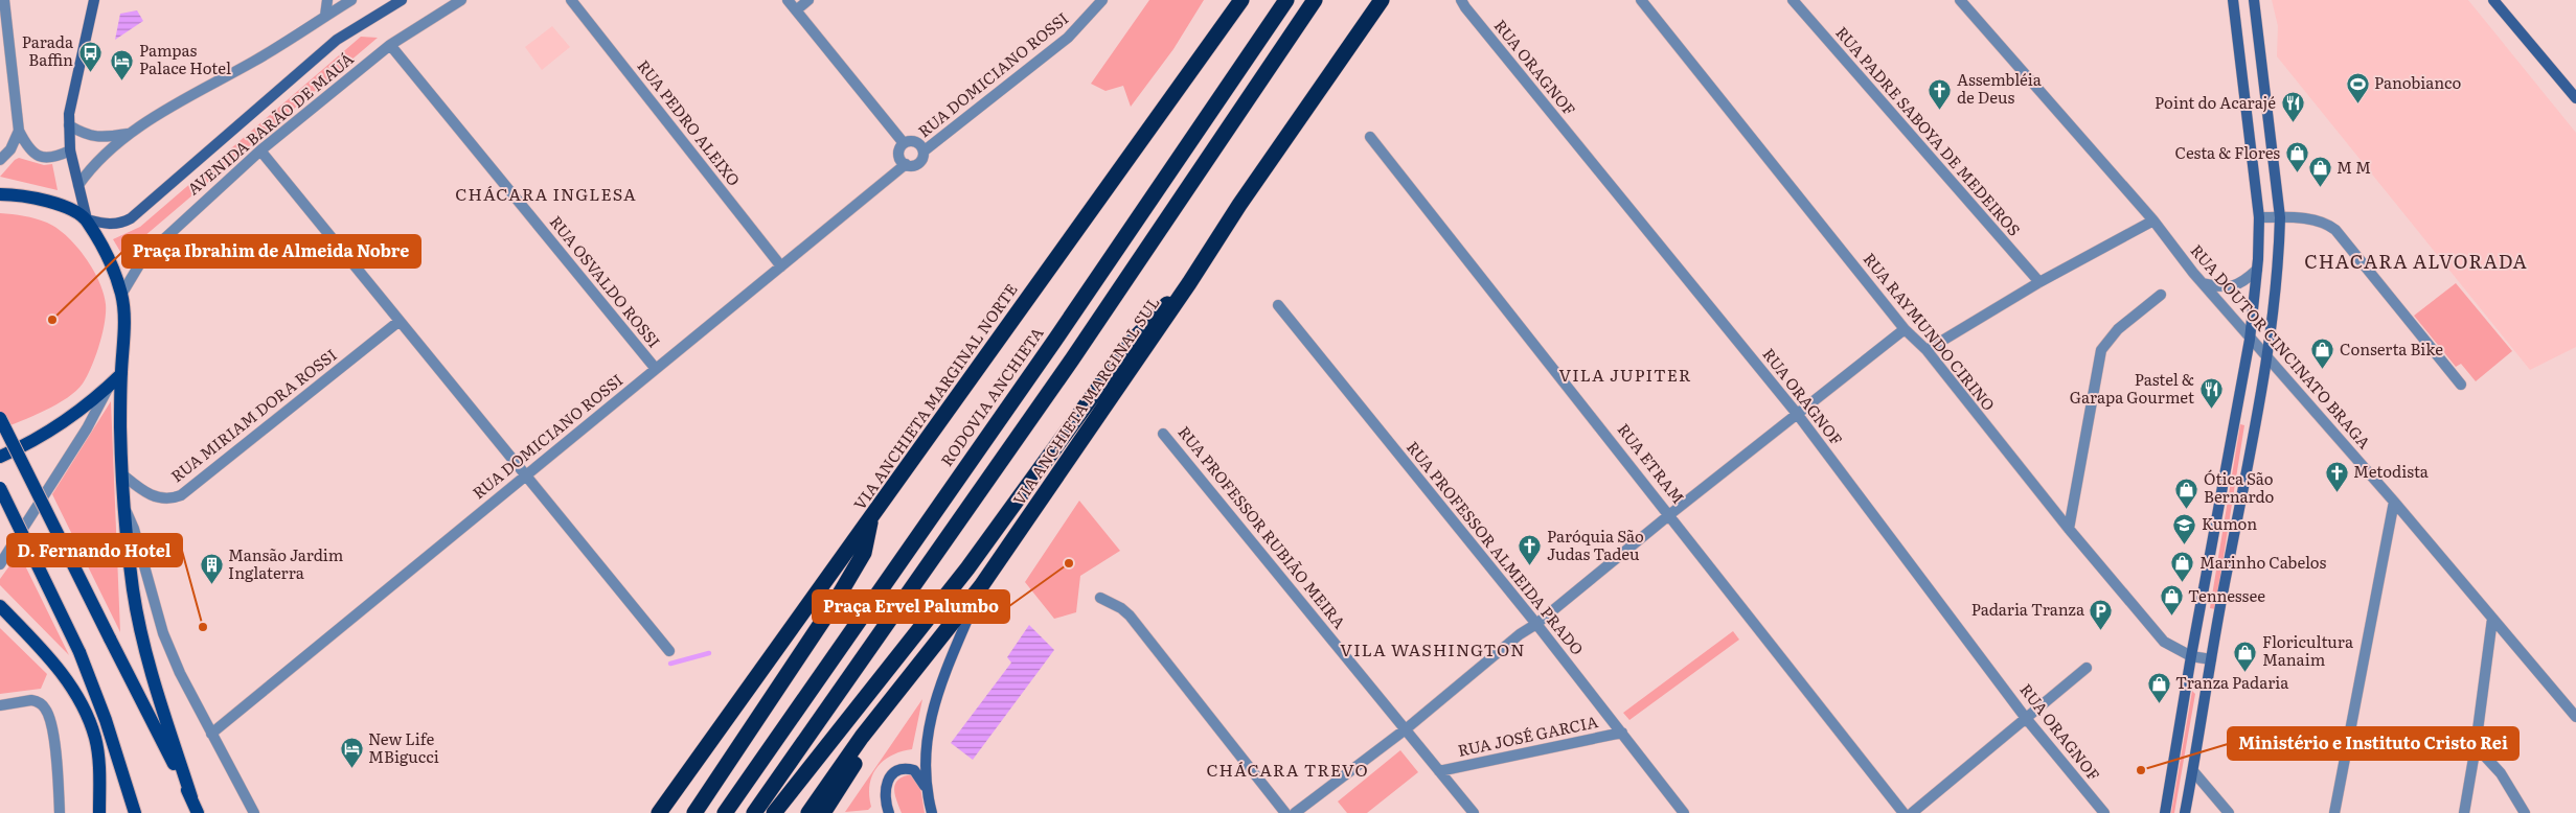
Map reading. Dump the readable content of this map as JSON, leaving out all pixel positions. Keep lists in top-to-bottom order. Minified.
{"streets":{"highway":["VIA ANCHIETA MARGINAL NORTE","RODOVIA ANCHIETA","VIA ANCHIETA MARGINAL SUL"],"street":["RUA ORAGNOF","RUA DOMICIANO ROSSI","RUA PEDRO ALEIXO","AVENIDA BARÃO DE MAUÁ","RUA PADRE SABOYA DE MEDEIROS","RUA OSVALDO ROSSI","RUA RAYMUNDO CIRINO","RUA DOUTOR CINCINATO BRAGA","RUA MIRIAM DORA ROSSI","RUA ETRAM","RUA PROFESSOR RUBIÃO MEIRA","RUA PROFESSOR ALMEIDA PRADO","RUA JOSÉ GARCIA"]},"crossings":[["RUA DOMICIANO ROSSI","RUA PEDRO ALEIXO"],["RUA DOMICIANO ROSSI","RUA OSVALDO ROSSI"],["AVENIDA BARÃO DE MAUÁ","RUA OSVALDO ROSSI"],["RUA PROFESSOR RUBIÃO MEIRA","RUA JOSÉ GARCIA"],["RUA PROFESSOR ALMEIDA PRADO","RUA JOSÉ GARCIA"]],"districts":["CHÁCARA INGLESA","CHACARA ALVORADA","VILA JUPITER","VILA WASHINGTON","CHÁCARA TREVO"],"places":{"bus stop":["Parada Baffin"],"hotel":["Pampas Palace Hotel","New Life MBigucci"],"sports":["Panobianco"],"church":["Assembléia de Deus","Metodista","Paróquia São Judas Tadeu"],"restaurant":["Point do Acarajé","Pastel & Garapa Gourmet"],"shop":["Cesta & Flores","M M","Conserta Bike","Ótica São Bernardo","Marinho Cabelos","Tennessee","Floricultura Manaim","Tranza Padaria"],"other":["Praça Ibrahim de Almeida Nobre","Praça Ervel Palumbo","D. Fernando Hotel","Ministério e Instituto Cristo Rei"],"school or university":["Kumon"],"building":["Mansão Jardim Inglaterra"],"parking":["Padaria Tranza"]}}
